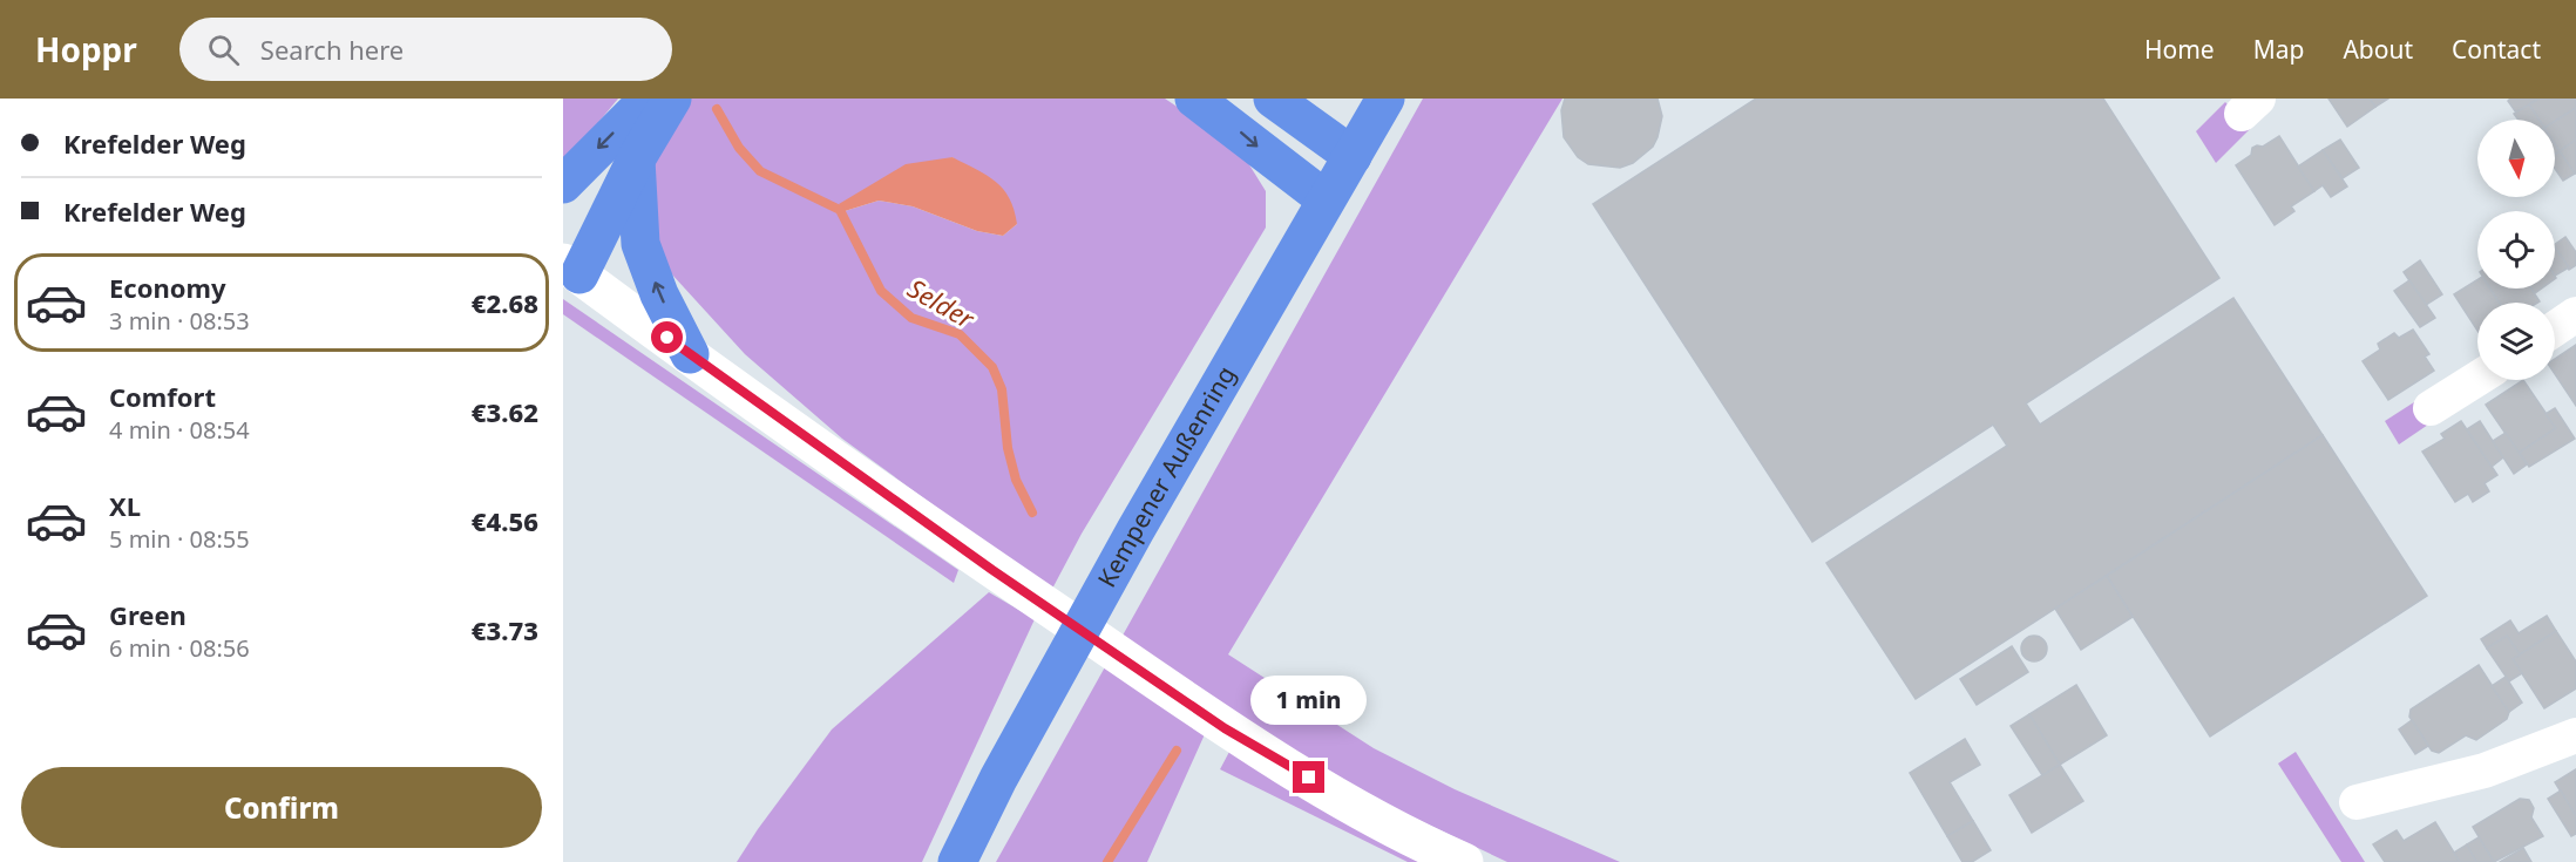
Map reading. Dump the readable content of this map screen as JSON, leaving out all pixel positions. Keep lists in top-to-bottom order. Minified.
{"streets":{"main road":["Kempener Außenring"]},"water":["Selder"],"north":"bottom","page":{"header":"Hoppr","search":"Search here","nav":["Home","Map","About","Contact"],"banner":["Krefelder Weg","Krefelder Weg"],"list":[{"name":"Economy","note":"3 min · 08:53","value":"€2.68"},{"name":"Comfort","note":"4 min · 08:54","value":"€3.62"},{"name":"XL","note":"5 min · 08:55","value":"€4.56"},{"name":"Green","note":"6 min · 08:56","value":"€3.73"}],"bubble":"1 min","buttons":"Confirm"}}
